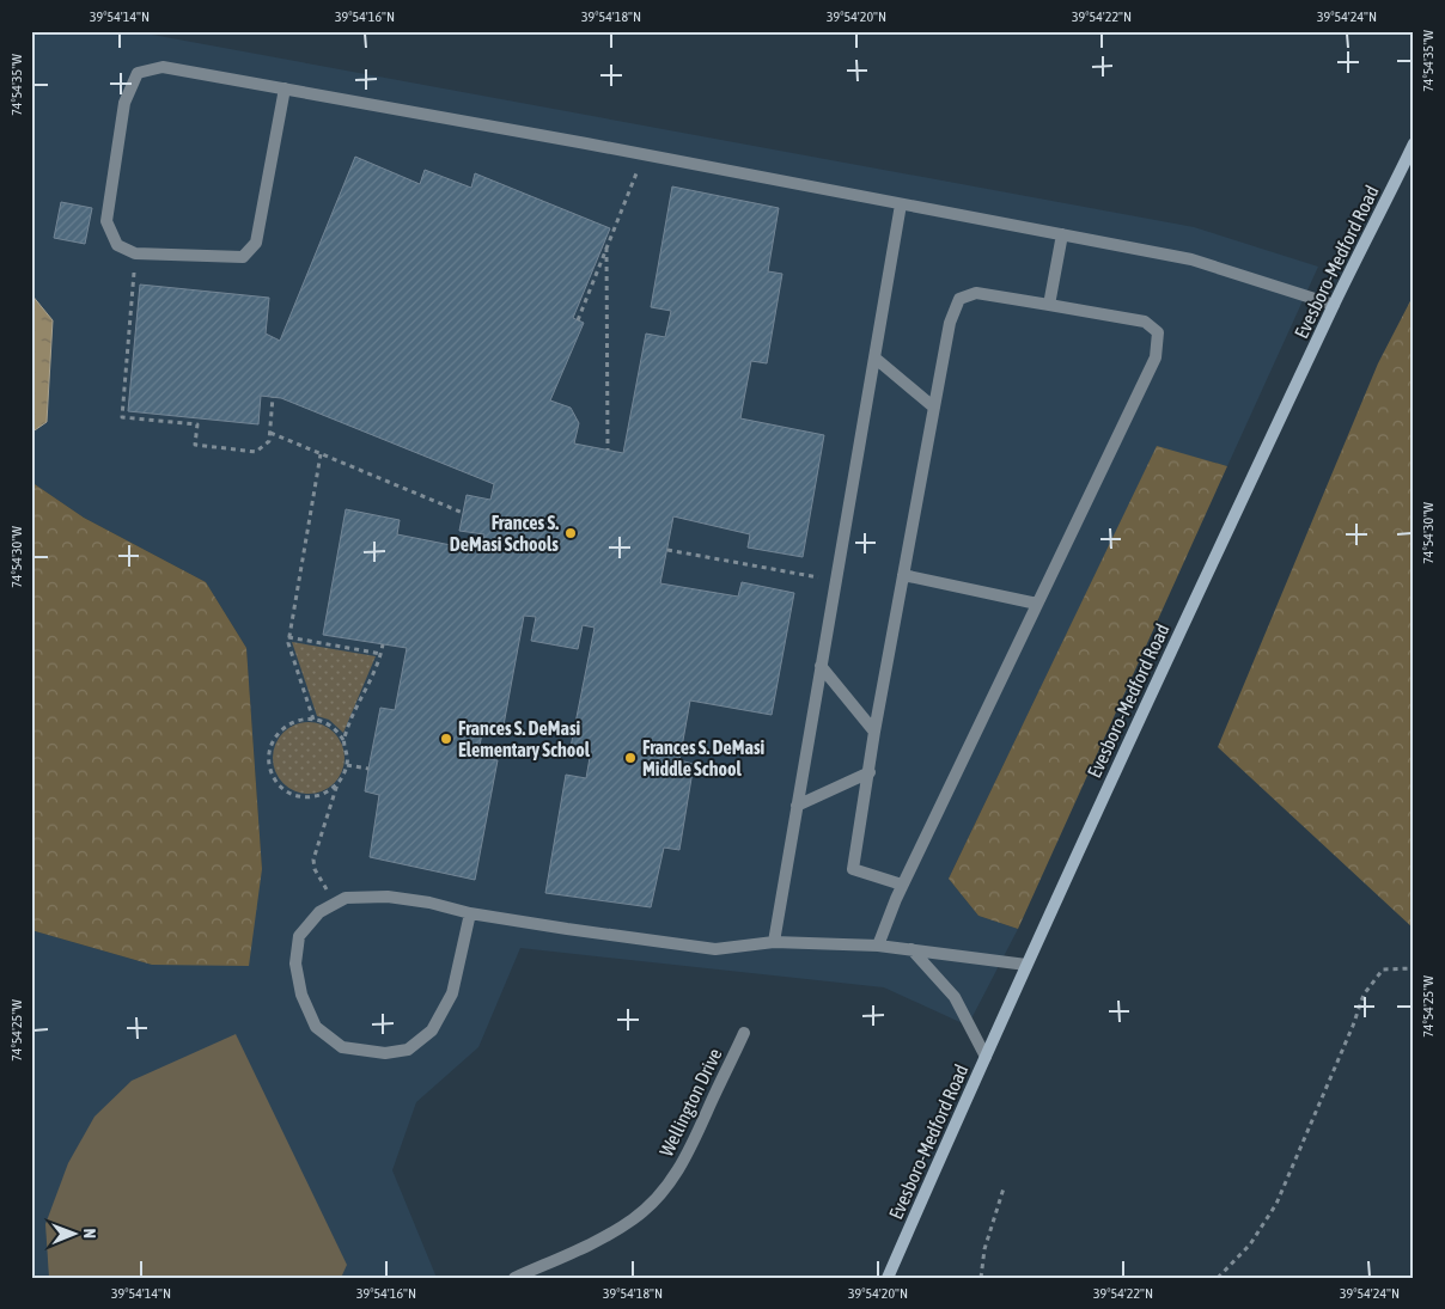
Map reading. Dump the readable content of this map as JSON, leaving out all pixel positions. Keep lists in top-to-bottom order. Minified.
{"streets":{"street":["Evesboro-Medford Road","Wellington Drive"]},"places":["Frances S. DeMasi Schools","Frances S. DeMasi Elementary School","Frances S. DeMasi Middle School"],"north":"right","coordinates":["39°54'14\"N","39°54'16\"N","39°54'18\"N","39°54'20\"N","39°54'22\"N","39°54'24\"N","74°54'35\"W","74°54'30\"W","74°54'25\"W"]}
